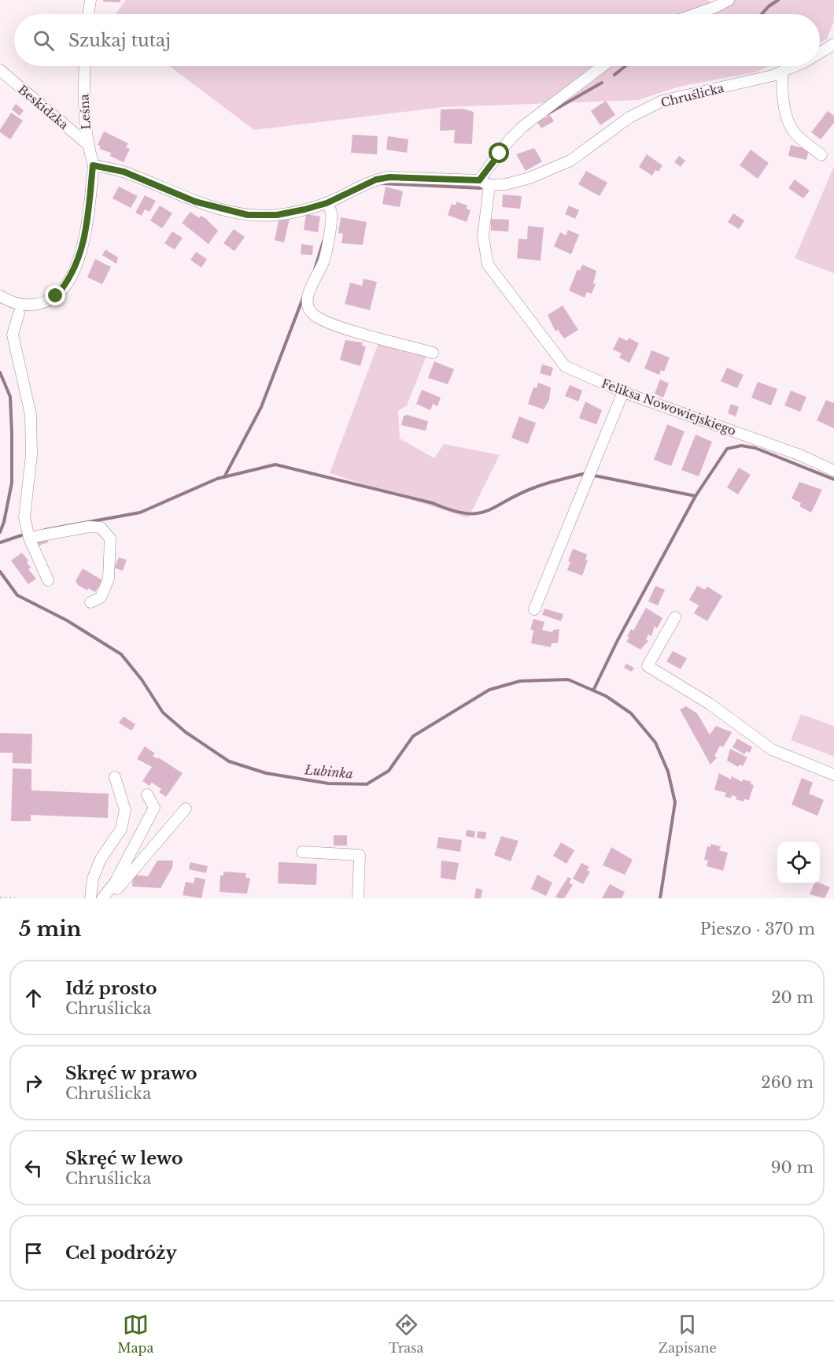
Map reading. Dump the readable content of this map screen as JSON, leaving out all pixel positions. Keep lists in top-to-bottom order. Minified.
{"streets":{"street":["Chruślicka","Beskidzka","Leśna","Feliksa Nowowiejskiego"]},"crossings":[["Chruślicka","Leśna"],["Chruślicka","Feliksa Nowowiejskiego"],["Beskidzka","Leśna"]],"water":["Łubinka"],"page":{"search":"Szukaj tutaj","heading":["5 min","Pieszo · 370 m"],"list":[["Idź prosto","Chruślicka","20 m"],["Skręć w prawo","Chruślicka","260 m"],["Skręć w lewo","Chruślicka","90 m"],"Cel podróży"],"nav":["Mapa","Trasa","Zapisane"]}}
